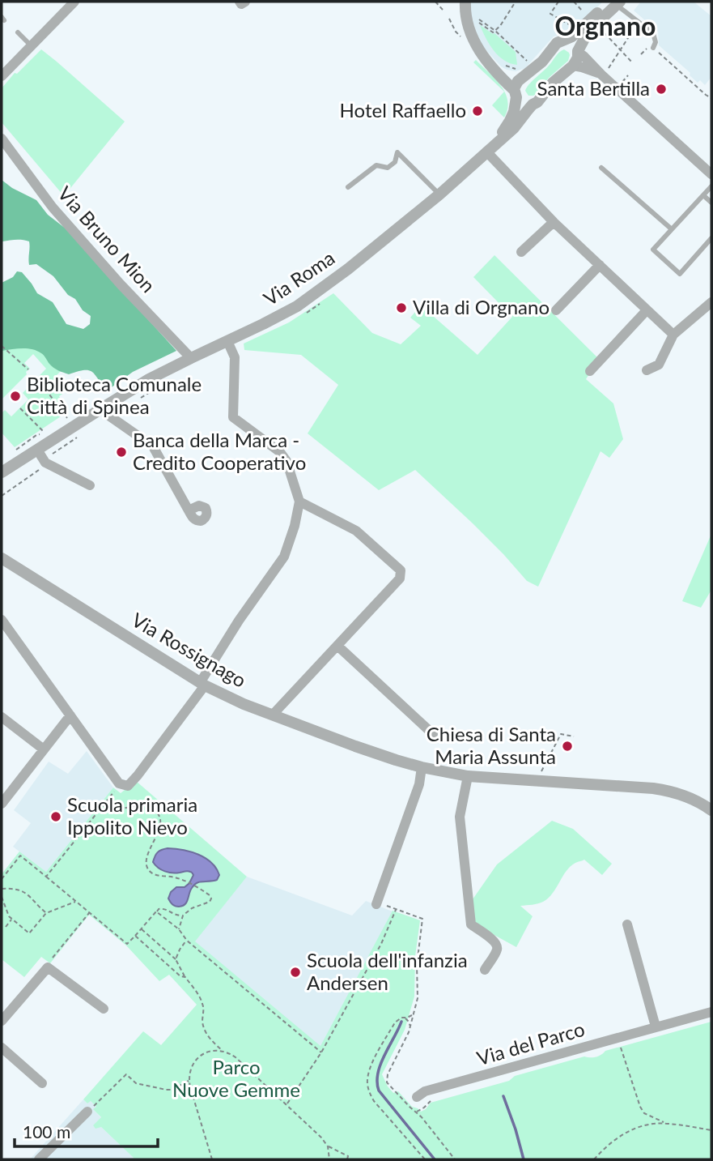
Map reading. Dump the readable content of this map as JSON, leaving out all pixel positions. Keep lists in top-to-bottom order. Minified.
{"streets":{"street":["Via Bruno Mion","Via Roma","Via Rossignago","Via del Parco"]},"crossings":[["Via Bruno Mion","Via Roma"]],"districts":["Orgnano"],"parks":["Parco Nuove Gemme"],"places":["Santa Bertilla","Hotel Raffaello","Villa di Orgnano","Biblioteca Comunale Città di Spinea","Banca della Marca - Credito Cooperativo","Chiesa di Santa Maria Assunta","Scuola primaria Ippolito Nievo","Scuola dell'infanzia Andersen"],"scale_bar":"100 m"}
